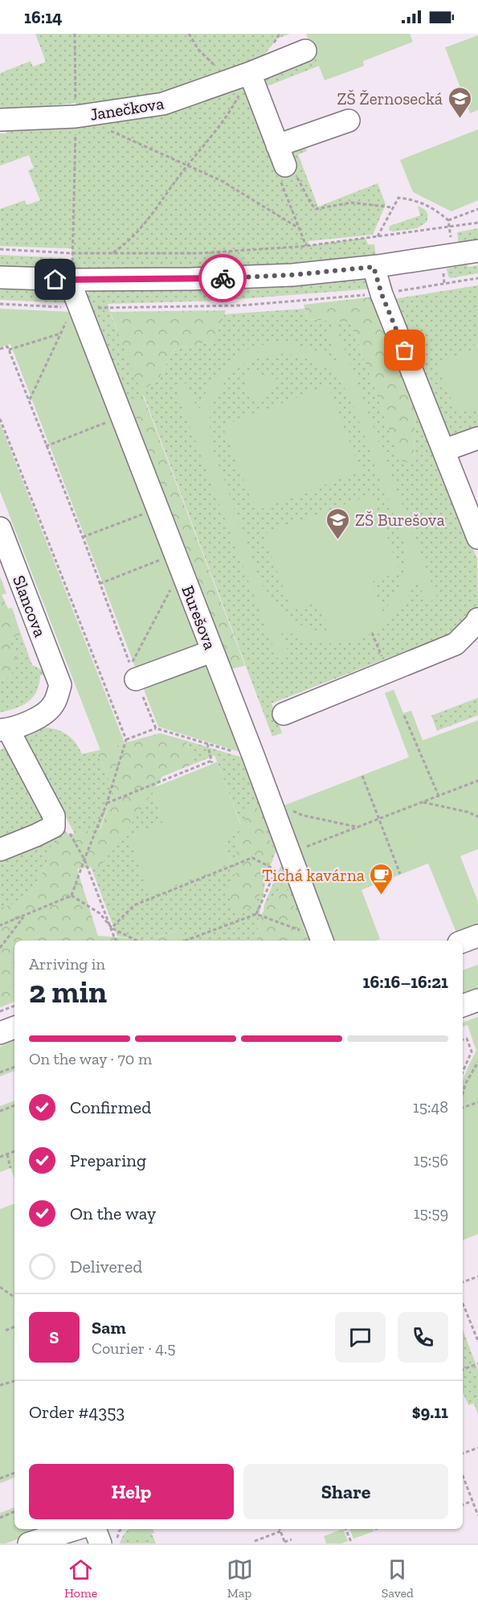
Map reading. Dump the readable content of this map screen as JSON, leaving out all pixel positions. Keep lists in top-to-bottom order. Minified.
{"streets":{"street":["Janečkova","Slancova","Burešova"]},"places":{"school or university":["ZŠ Žernosecká","ZŠ Burešova"],"cafe":["Tichá kavárna"]},"page":{"status":"16:14","heading":["2 min","Arriving in","16:16–16:21"],"panel":["Sam","Courier · 4.5","Order #4353","$9.11"],"bar":"On the way · 70 m","list":[["Confirmed","15:48"],["Preparing","15:56"],["On the way","15:59"],"Delivered"],"round":"S","buttons":["Help","Share"],"tabs":["Home","Map","Saved"]}}
